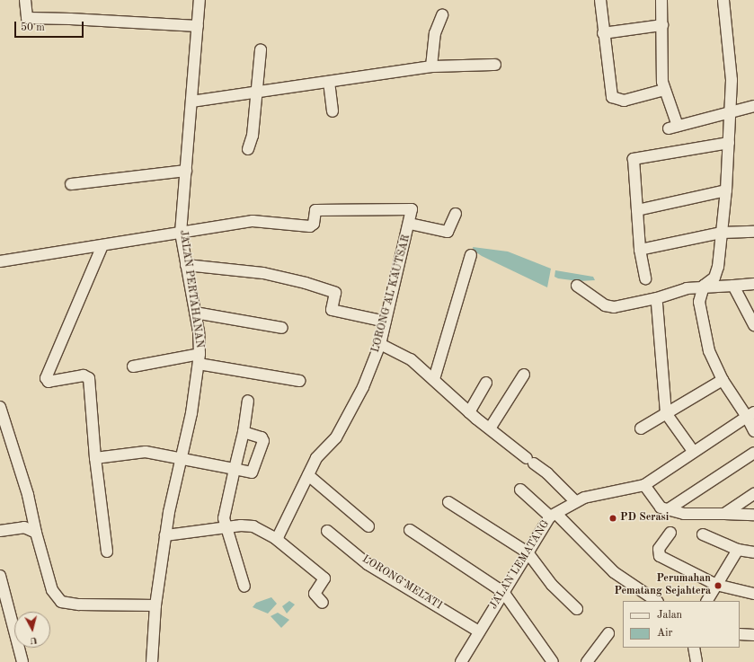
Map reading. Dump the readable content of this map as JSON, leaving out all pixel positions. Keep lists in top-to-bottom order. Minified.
{"streets":{"street":["JALAN PERTAHANAN","LORONG AL KAUTSAR","JALAN LEMATANG","LORONG MELATI"]},"crossings":[["JALAN PERTAHANAN","LORONG AL KAUTSAR"],["JALAN LEMATANG","LORONG MELATI"]],"places":["PD Serasi","Perumahan Pematang Sejahtera"],"legend":["Jalan","Air"],"scale_bar":"50 m","north":"bottom"}
